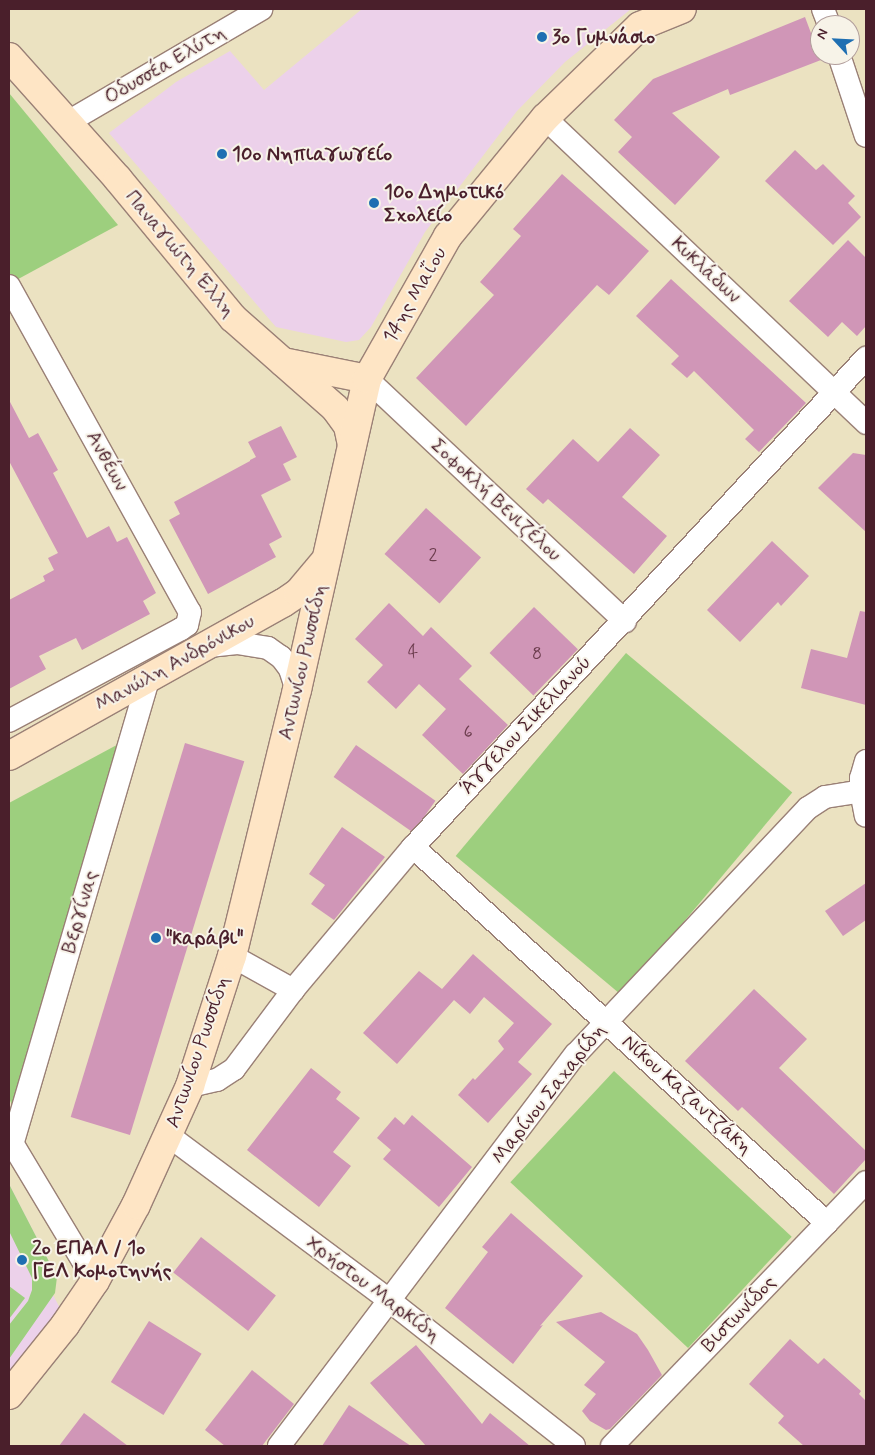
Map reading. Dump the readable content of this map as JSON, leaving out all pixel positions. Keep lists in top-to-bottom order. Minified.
{"streets":{"street":["Οδυσσέα Ελύτη","Παναγιώτη Έλλη","Κυκλάδων","14ης Μαΐου","Ανθέων","Σοφοκλή Βενιζέλου","Αντωνίου Ρωσσίδη","Μανώλη Ανδρόνικου","Άγγελου Σικελιανού","Βεργίνας","Μαρίνου Σαχαρίδη","Νίκου Καζαντζάκη","Χρήστου Μαρκίδη","Βιστωνίδος"]},"crossings":[["Οδυσσέα Ελύτη","Παναγιώτη Έλλη"],["Παναγιώτη Έλλη","14ης Μαΐου"],["Κυκλάδων","14ης Μαΐου"],["Κυκλάδων","Άγγελου Σικελιανού"],["14ης Μαΐου","Σοφοκλή Βενιζέλου"],["14ης Μαΐου","Αντωνίου Ρωσσίδη"],["14ης Μαΐου","Μανώλη Ανδρόνικου"],["Σοφοκλή Βενιζέλου","Άγγελου Σικελιανού"],["Αντωνίου Ρωσσίδη","Μανώλη Ανδρόνικου"],["Αντωνίου Ρωσσίδη","Άγγελου Σικελιανού"],["Αντωνίου Ρωσσίδη","Χρήστου Μαρκίδη"],["Μανώλη Ανδρόνικου","Βεργίνας"],["Άγγελου Σικελιανού","Νίκου Καζαντζάκη"],["Μαρίνου Σαχαρίδη","Νίκου Καζαντζάκη"],["Μαρίνου Σαχαρίδη","Χρήστου Μαρκίδη"],["Νίκου Καζαντζάκη","Βιστωνίδος"]],"places":["3ο Γυμνάσιο","10ο Νηπιαγωγείο","10ο Δημοτικό Σχολείο","\"καράβι\"","2ο ΕΠΑΛ / 1ο ΓΕΛ Κομοτηνής"],"house_numbers":["2","4","8","6"],"north":"top left"}
